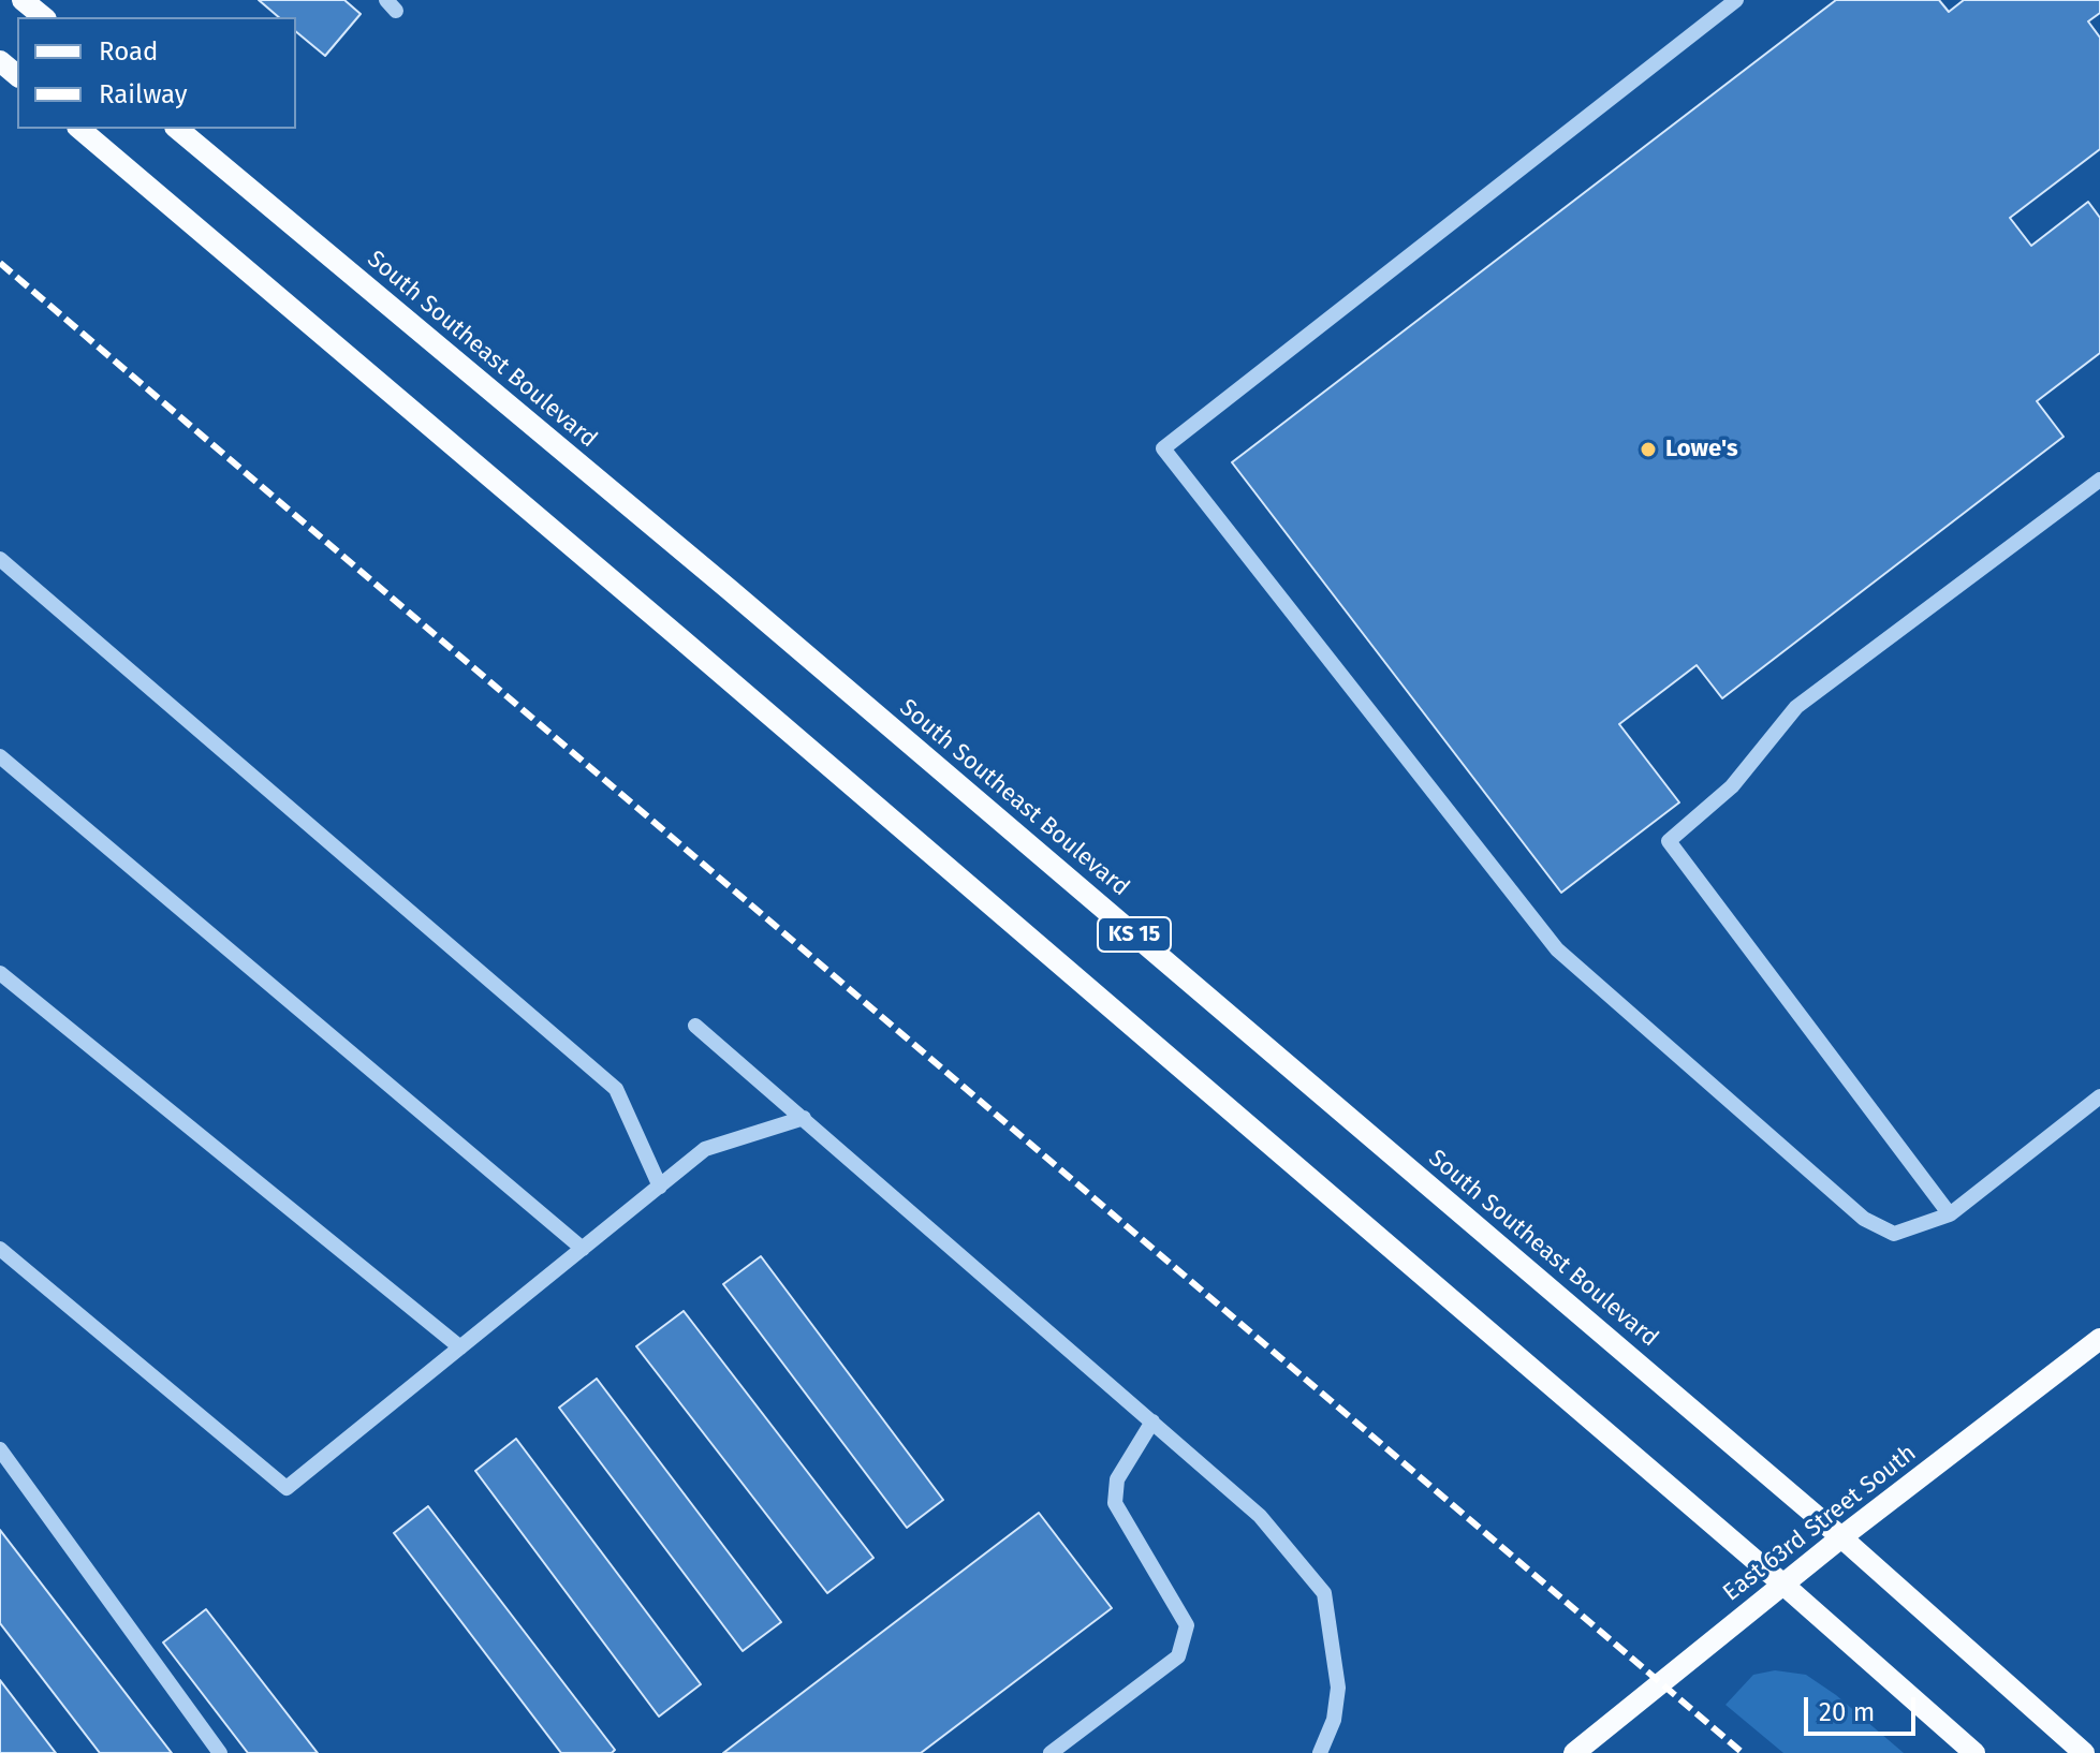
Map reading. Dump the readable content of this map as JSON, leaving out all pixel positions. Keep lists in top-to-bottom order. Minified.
{"streets":{"main road":["South Southeast Boulevard","KS 15","East 63rd Street South"]},"crossings":[["South Southeast Boulevard","East 63rd Street South"],["KS 15","East 63rd Street South"]],"places":["Lowe's"],"legend":["Road","Railway"],"scale_bar":"20 m"}
